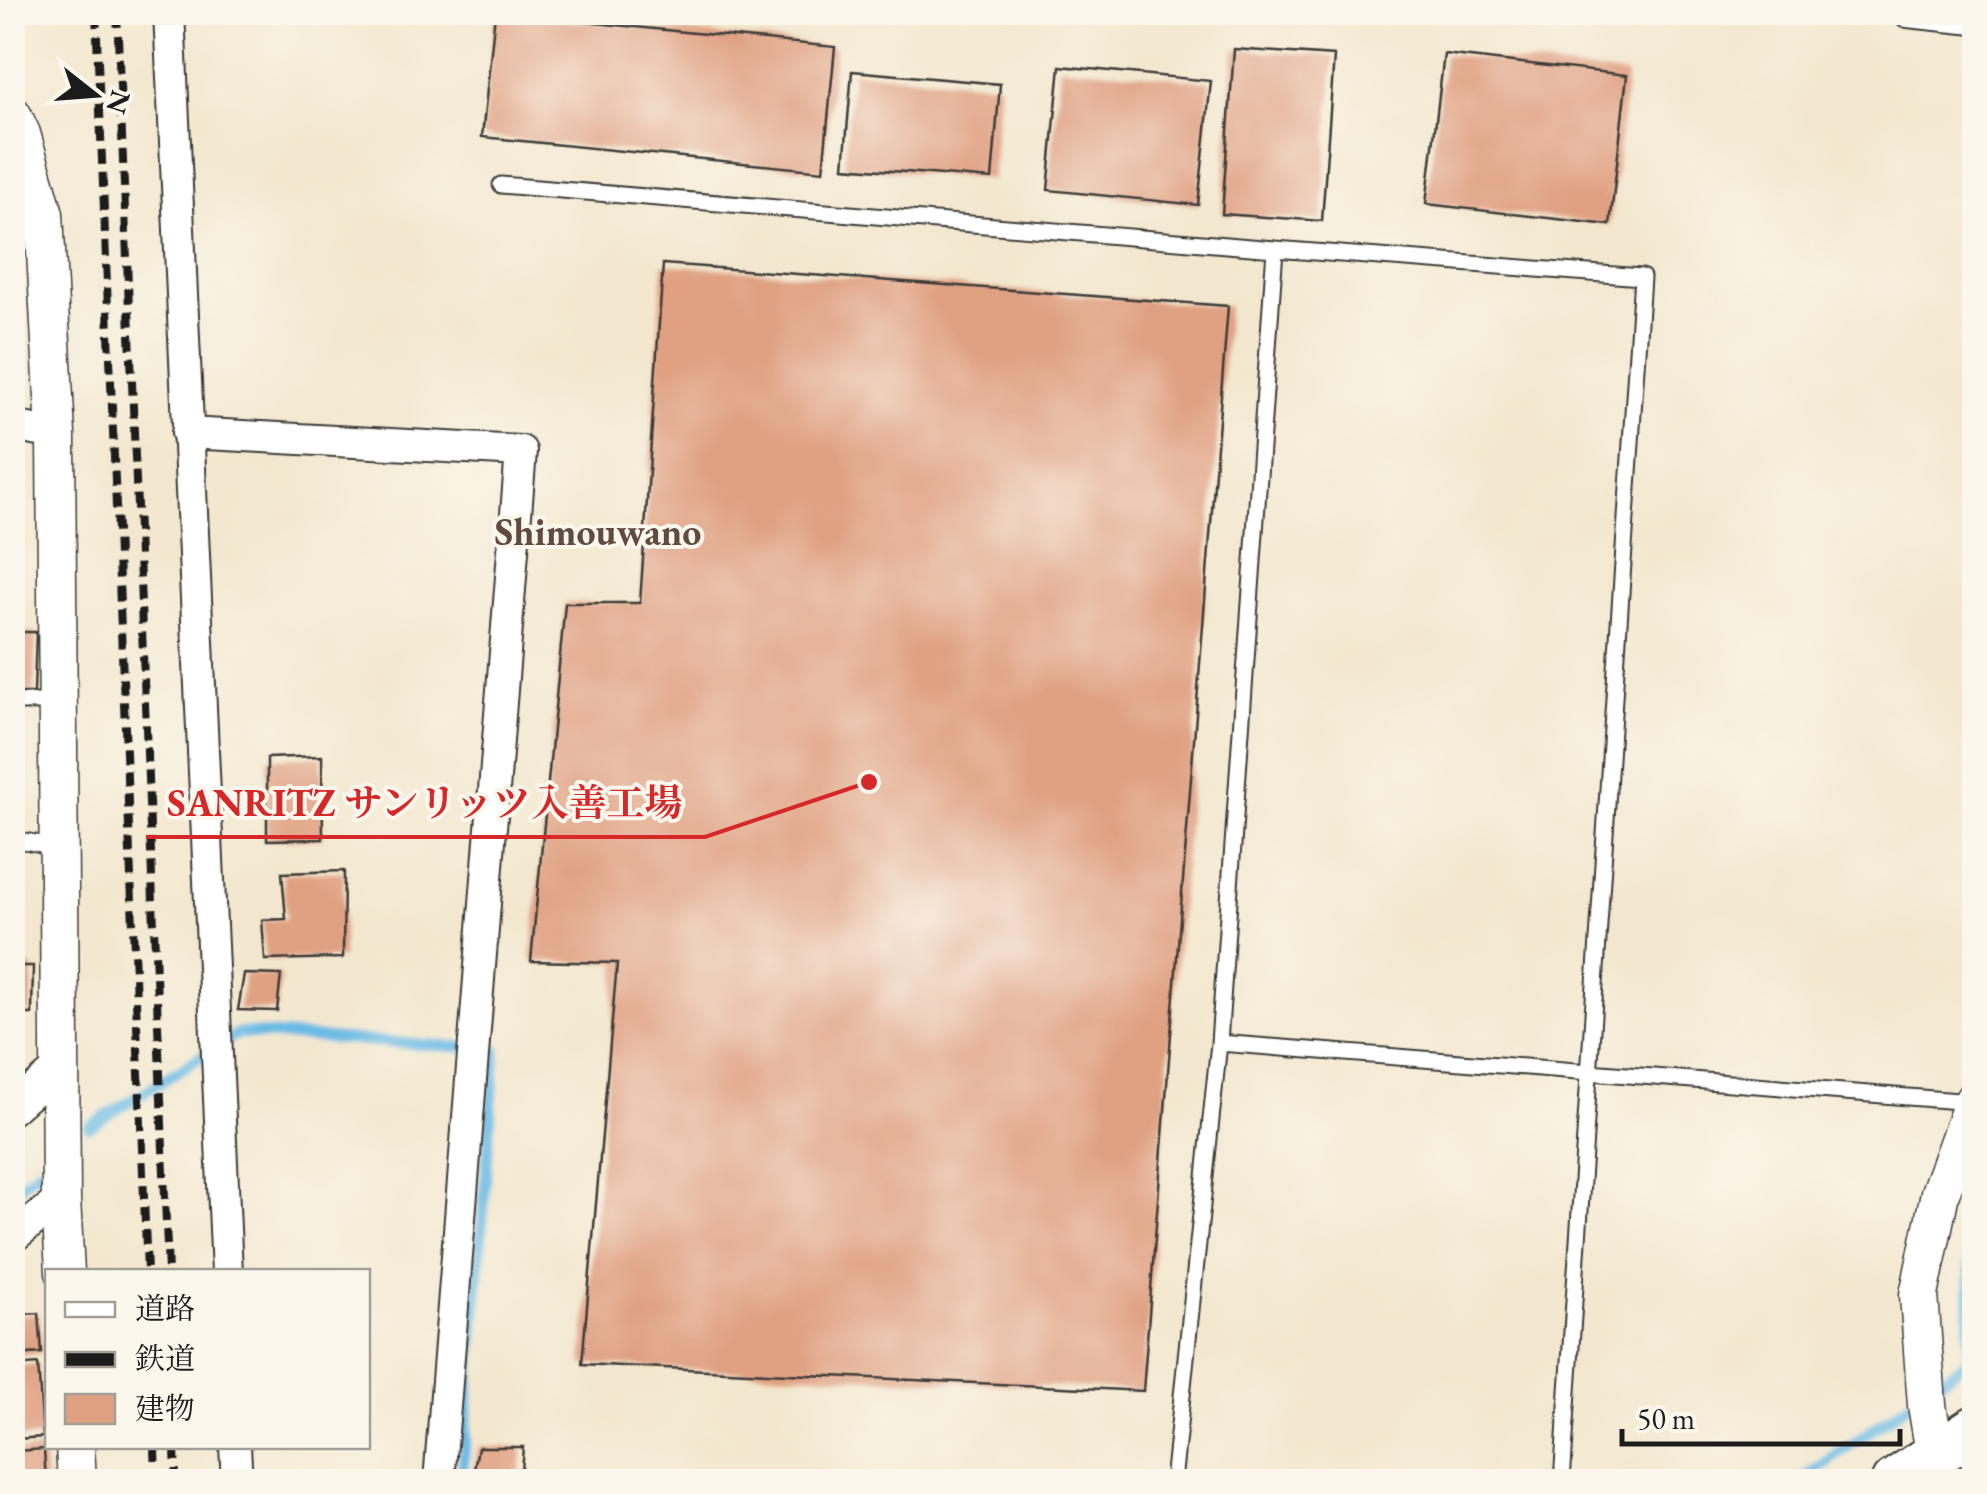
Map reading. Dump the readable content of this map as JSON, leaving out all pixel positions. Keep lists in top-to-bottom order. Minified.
{"districts":["Shimouwano"],"places":["SANRITZ サンリッツ入善工場"],"legend":["道路","鉄道","建物"],"scale_bar":"50 m","north":"right"}
